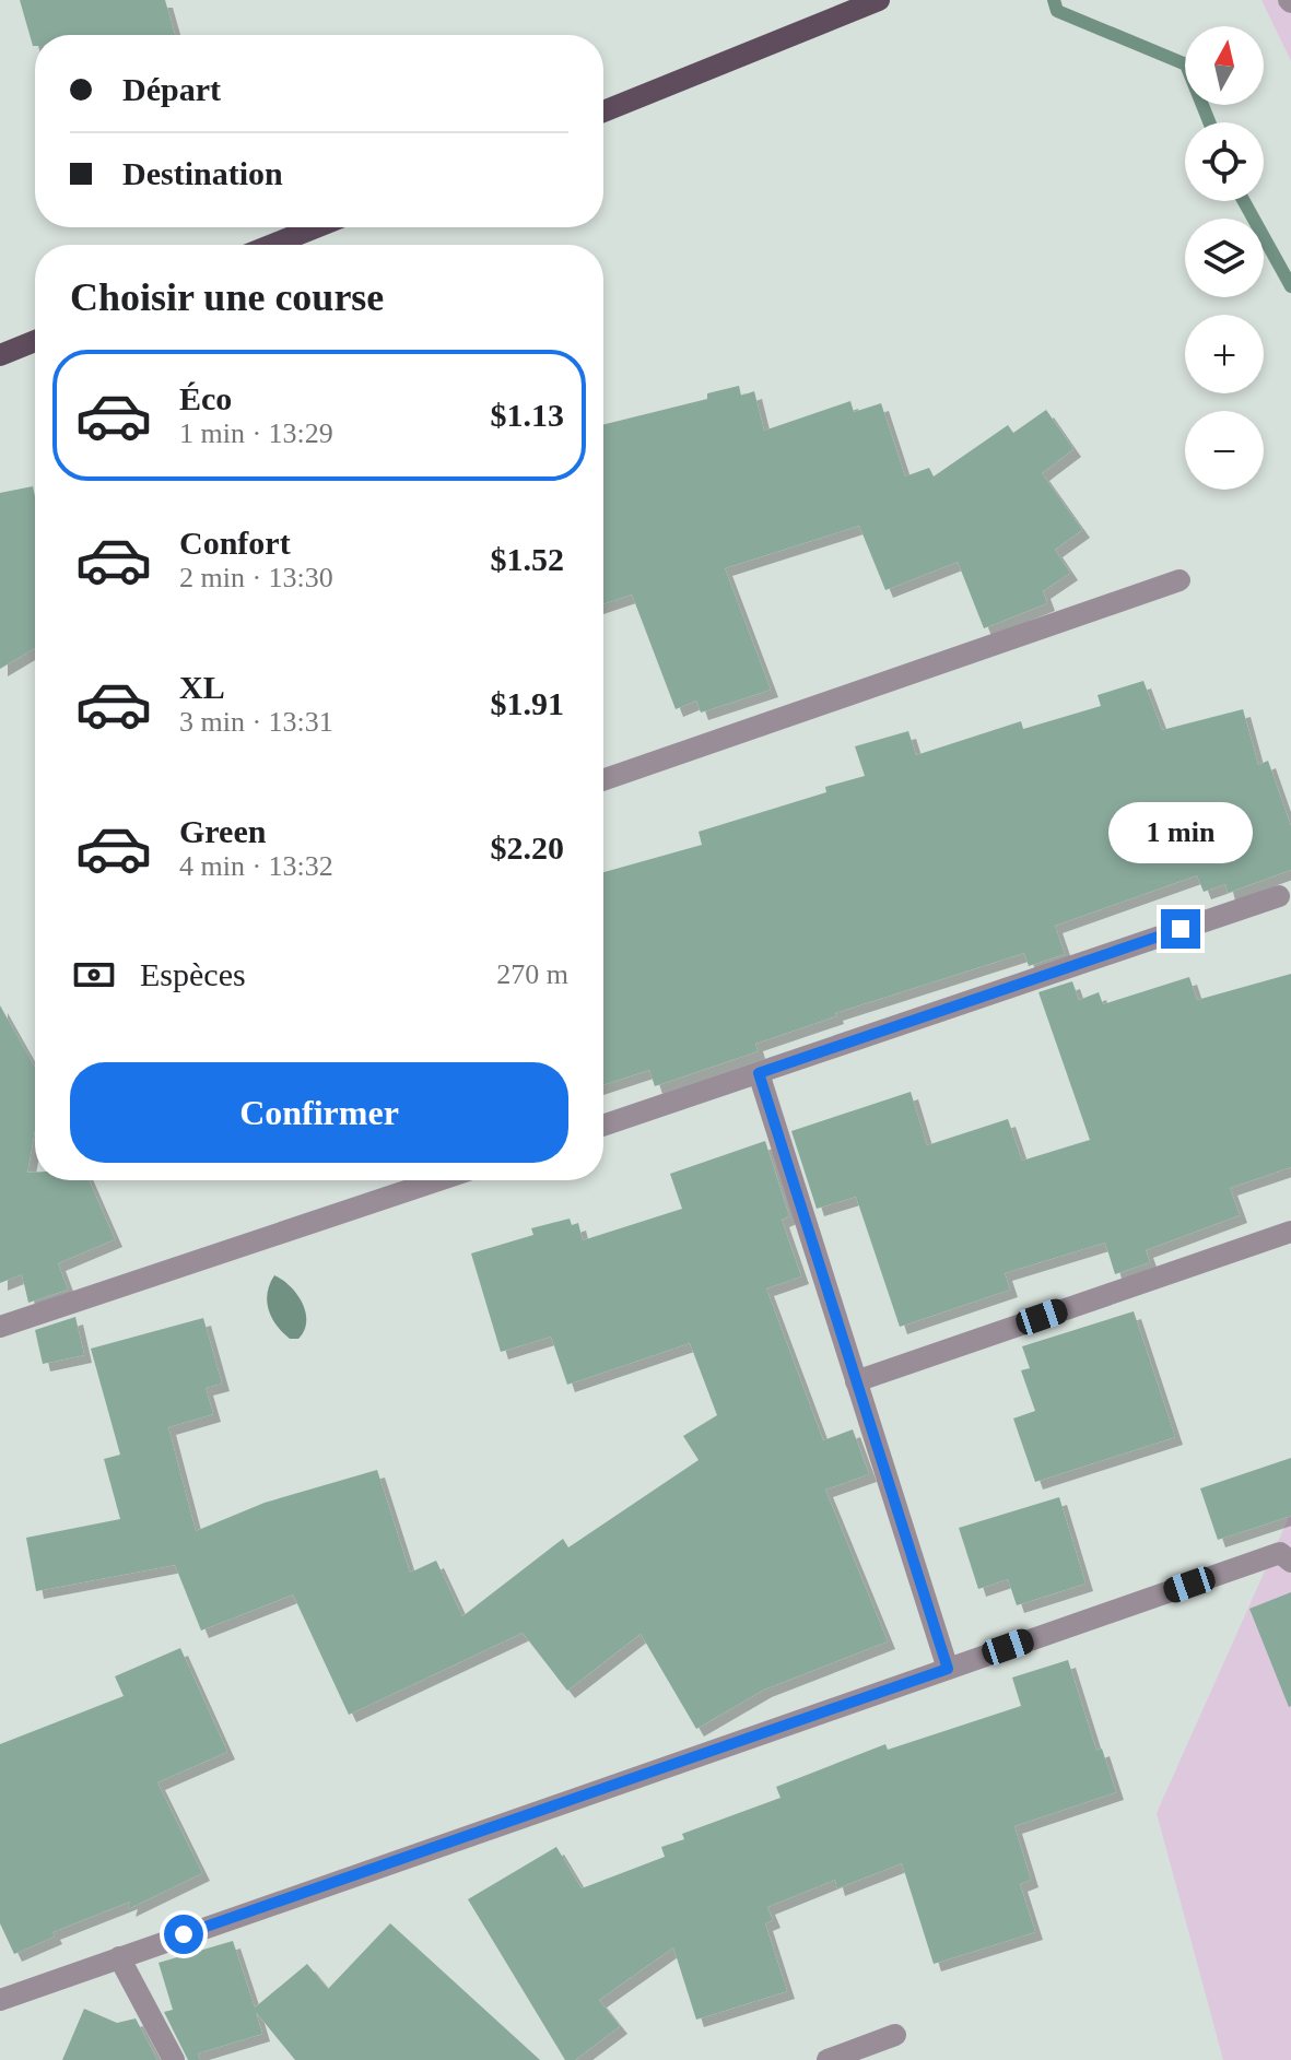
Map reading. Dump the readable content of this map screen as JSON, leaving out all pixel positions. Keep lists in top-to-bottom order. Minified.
{"north":"top","page":{"map_buttons":["+","−"],"banner":["Départ","Destination"],"heading":"Choisir une course","list":[{"name":"Éco","note":"1 min · 13:29","value":"$1.13"},{"name":"Confort","note":"2 min · 13:30","value":"$1.52"},{"name":"XL","note":"3 min · 13:31","value":"$1.91"},{"name":"Green","note":"4 min · 13:32","value":"$2.20"}],"bubble":"1 min","pay":["Espèces","270 m"],"buttons":"Confirmer"}}
